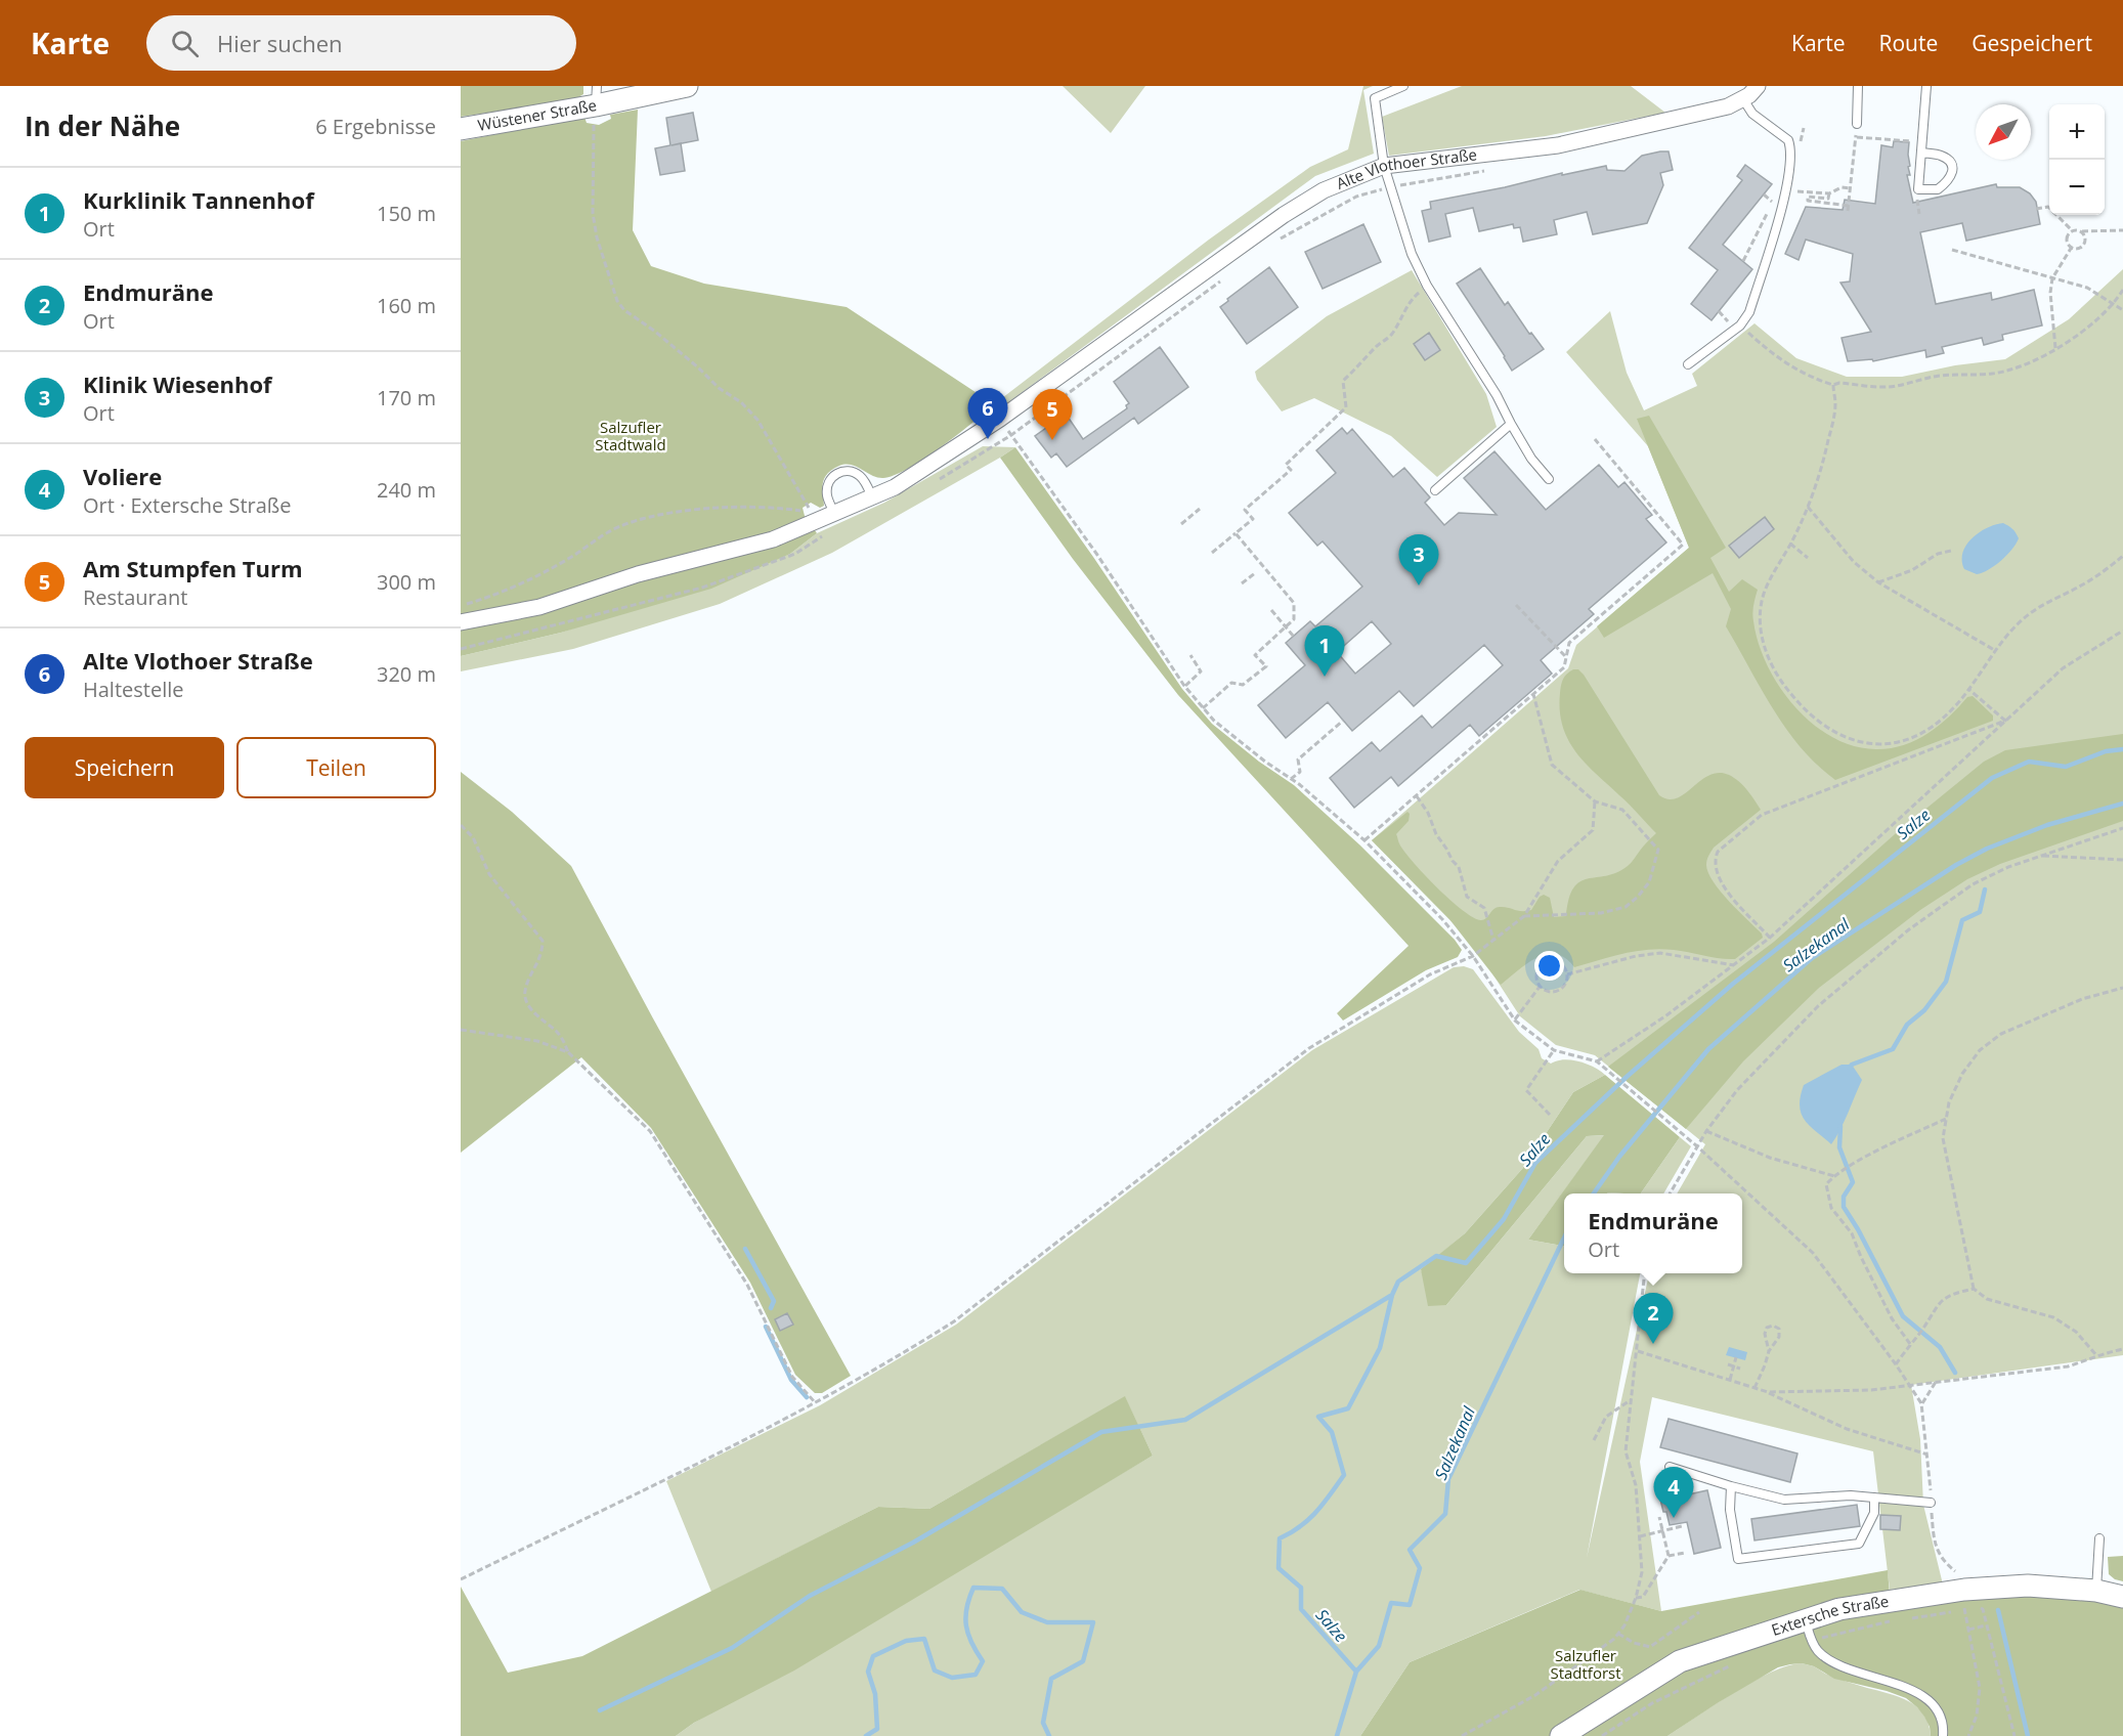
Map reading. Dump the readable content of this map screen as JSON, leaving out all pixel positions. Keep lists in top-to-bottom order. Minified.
{"streets":{"main road":["Wüstener Straße","Extersche Straße"],"street":["Alte Vlothoer Straße"]},"water":["Salze","Salzekanal"],"parks":["Salzufler Stadtwald","Salzufler Stadtforst"],"north":"bottom left","page":{"header":"Karte","search":"Hier suchen","nav":["Karte","Route","Gespeichert"],"heading":["In der Nähe","6 Ergebnisse"],"map_buttons":["+","−"],"list":[{"mark":"1","name":"Kurklinik Tannenhof","note":"Ort","value":"150 m"},{"mark":"2","name":"Endmuräne","note":"Ort","value":"160 m"},{"mark":"3","name":"Klinik Wiesenhof","note":"Ort","value":"170 m"},{"mark":"4","name":"Voliere","note":"Ort · Extersche Straße","value":"240 m"},{"mark":"5","name":"Am Stumpfen Turm","note":"Restaurant","value":"300 m"},{"mark":"6","name":"Alte Vlothoer Straße","note":"Haltestelle","value":"320 m"}],"pins":["6","5","3","1","2","4"],"buttons":["Speichern","Teilen"],"popup":["Endmuräne","Ort"]}}
